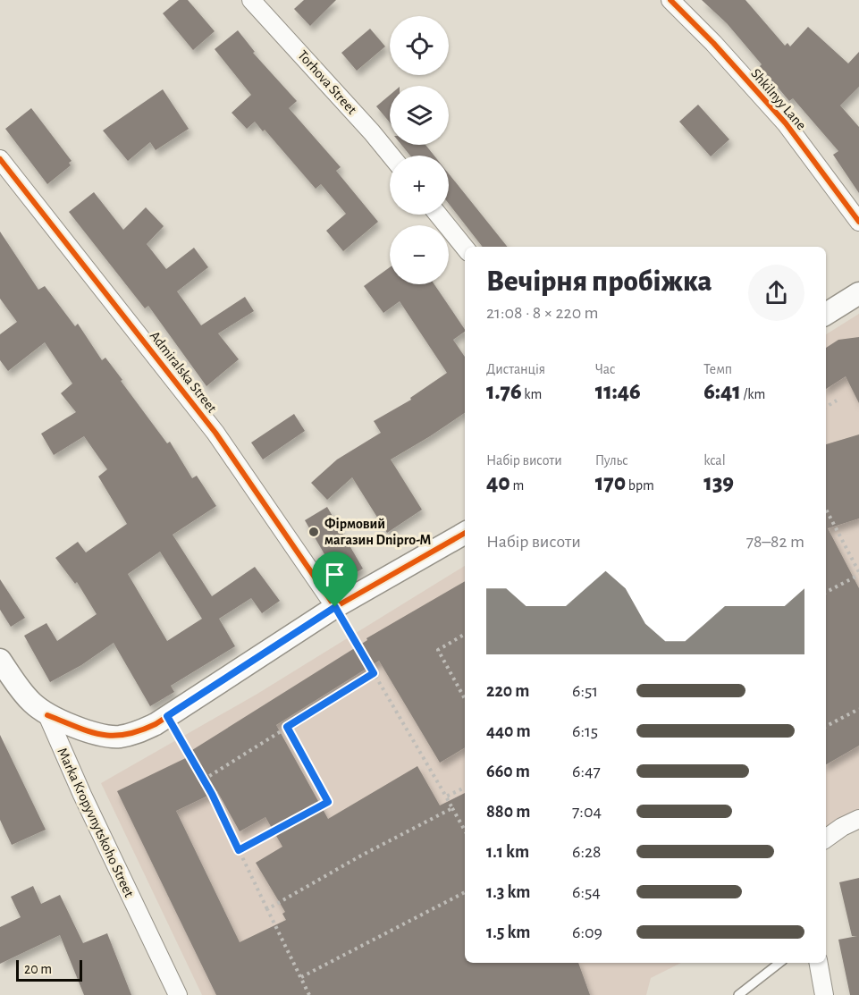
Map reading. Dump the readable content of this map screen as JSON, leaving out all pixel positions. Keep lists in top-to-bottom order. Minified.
{"streets":{"street":["Torhova Street","Shkilnyy Lane","Admiralska Street","Marka Kropyvnytskoho Street"]},"places":["Фірмовий магазин Dnipro-M"],"scale_bar":"20 m","page":{"map_buttons":["+","−"],"heading":["Вечірня пробіжка","21:08 · 8 × 220 m"],"stats":[["Дистанція","1.76 km"],["Час","11:46"],["Темп","6:41 /km"],["Набір висоти","40 m"],["Пульс","170 bpm"],["kcal","139"]],"chart":["Набір висоти","78–82 m"],"list":[{"name":"220 m","note":"6:51"},{"name":"440 m","note":"6:15"},{"name":"660 m","note":"6:47"},{"name":"880 m","note":"7:04"},{"name":"1.1 km","note":"6:28"},{"name":"1.3 km","note":"6:54"},{"name":"1.5 km","note":"6:09"}],"scale":"20 m"}}
